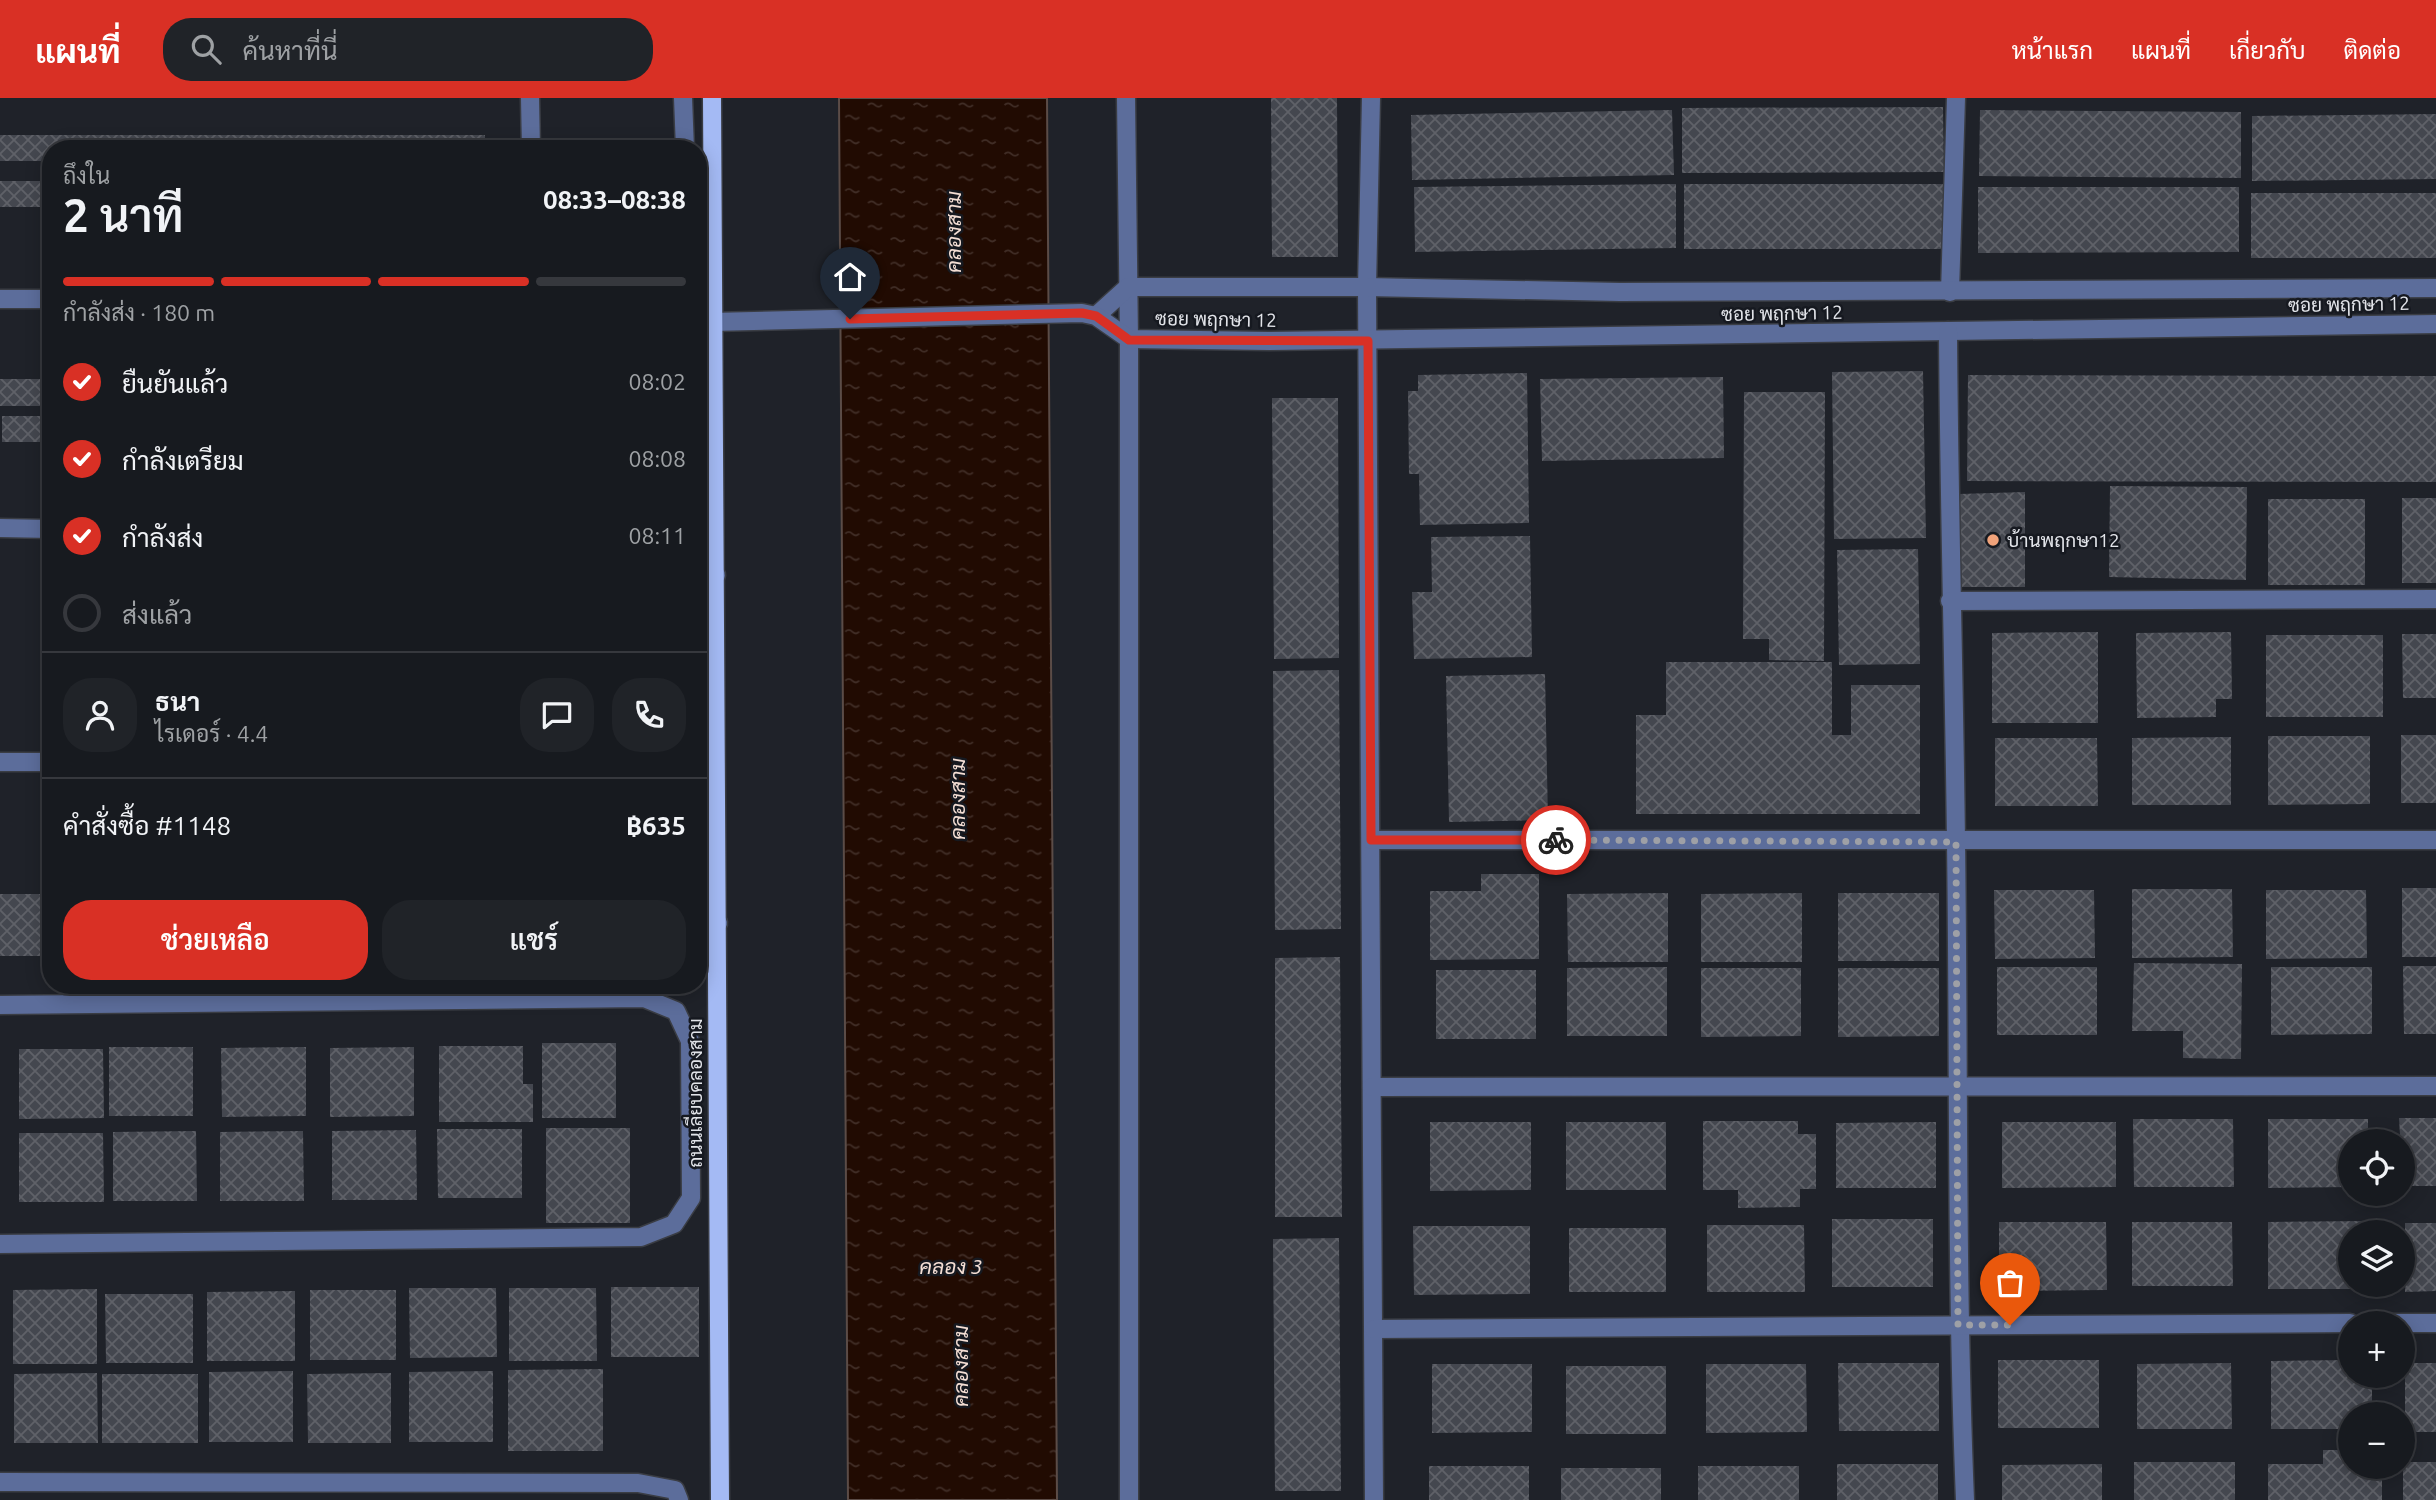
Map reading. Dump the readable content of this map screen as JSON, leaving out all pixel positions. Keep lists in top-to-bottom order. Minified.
{"streets":{"main road":["ถนนเลียบคลองสาม"],"street":["ซอย พฤกษา 12"]},"water":["คลองสาม","คลอง 3"],"places":["บ้านพฤกษา12"],"page":{"header":"แผนที่","search":"ค้นหาที่นี่","nav":["หน้าแรก","แผนที่","เกี่ยวกับ","ติดต่อ"],"heading":["2 นาที","ถึงใน","08:33–08:38"],"panel":["ธนา","ไรเดอร์ · 4.4","คำสั่งซื้อ #1148","฿635"],"bar":"กำลังส่ง · 180 m","list":[["ยืนยันแล้ว","08:02"],["กำลังเตรียม","08:08"],["กำลังส่ง","08:11"],"ส่งแล้ว"],"buttons":["ช่วยเหลือ","แชร์"],"map_buttons":["+","−"]}}
